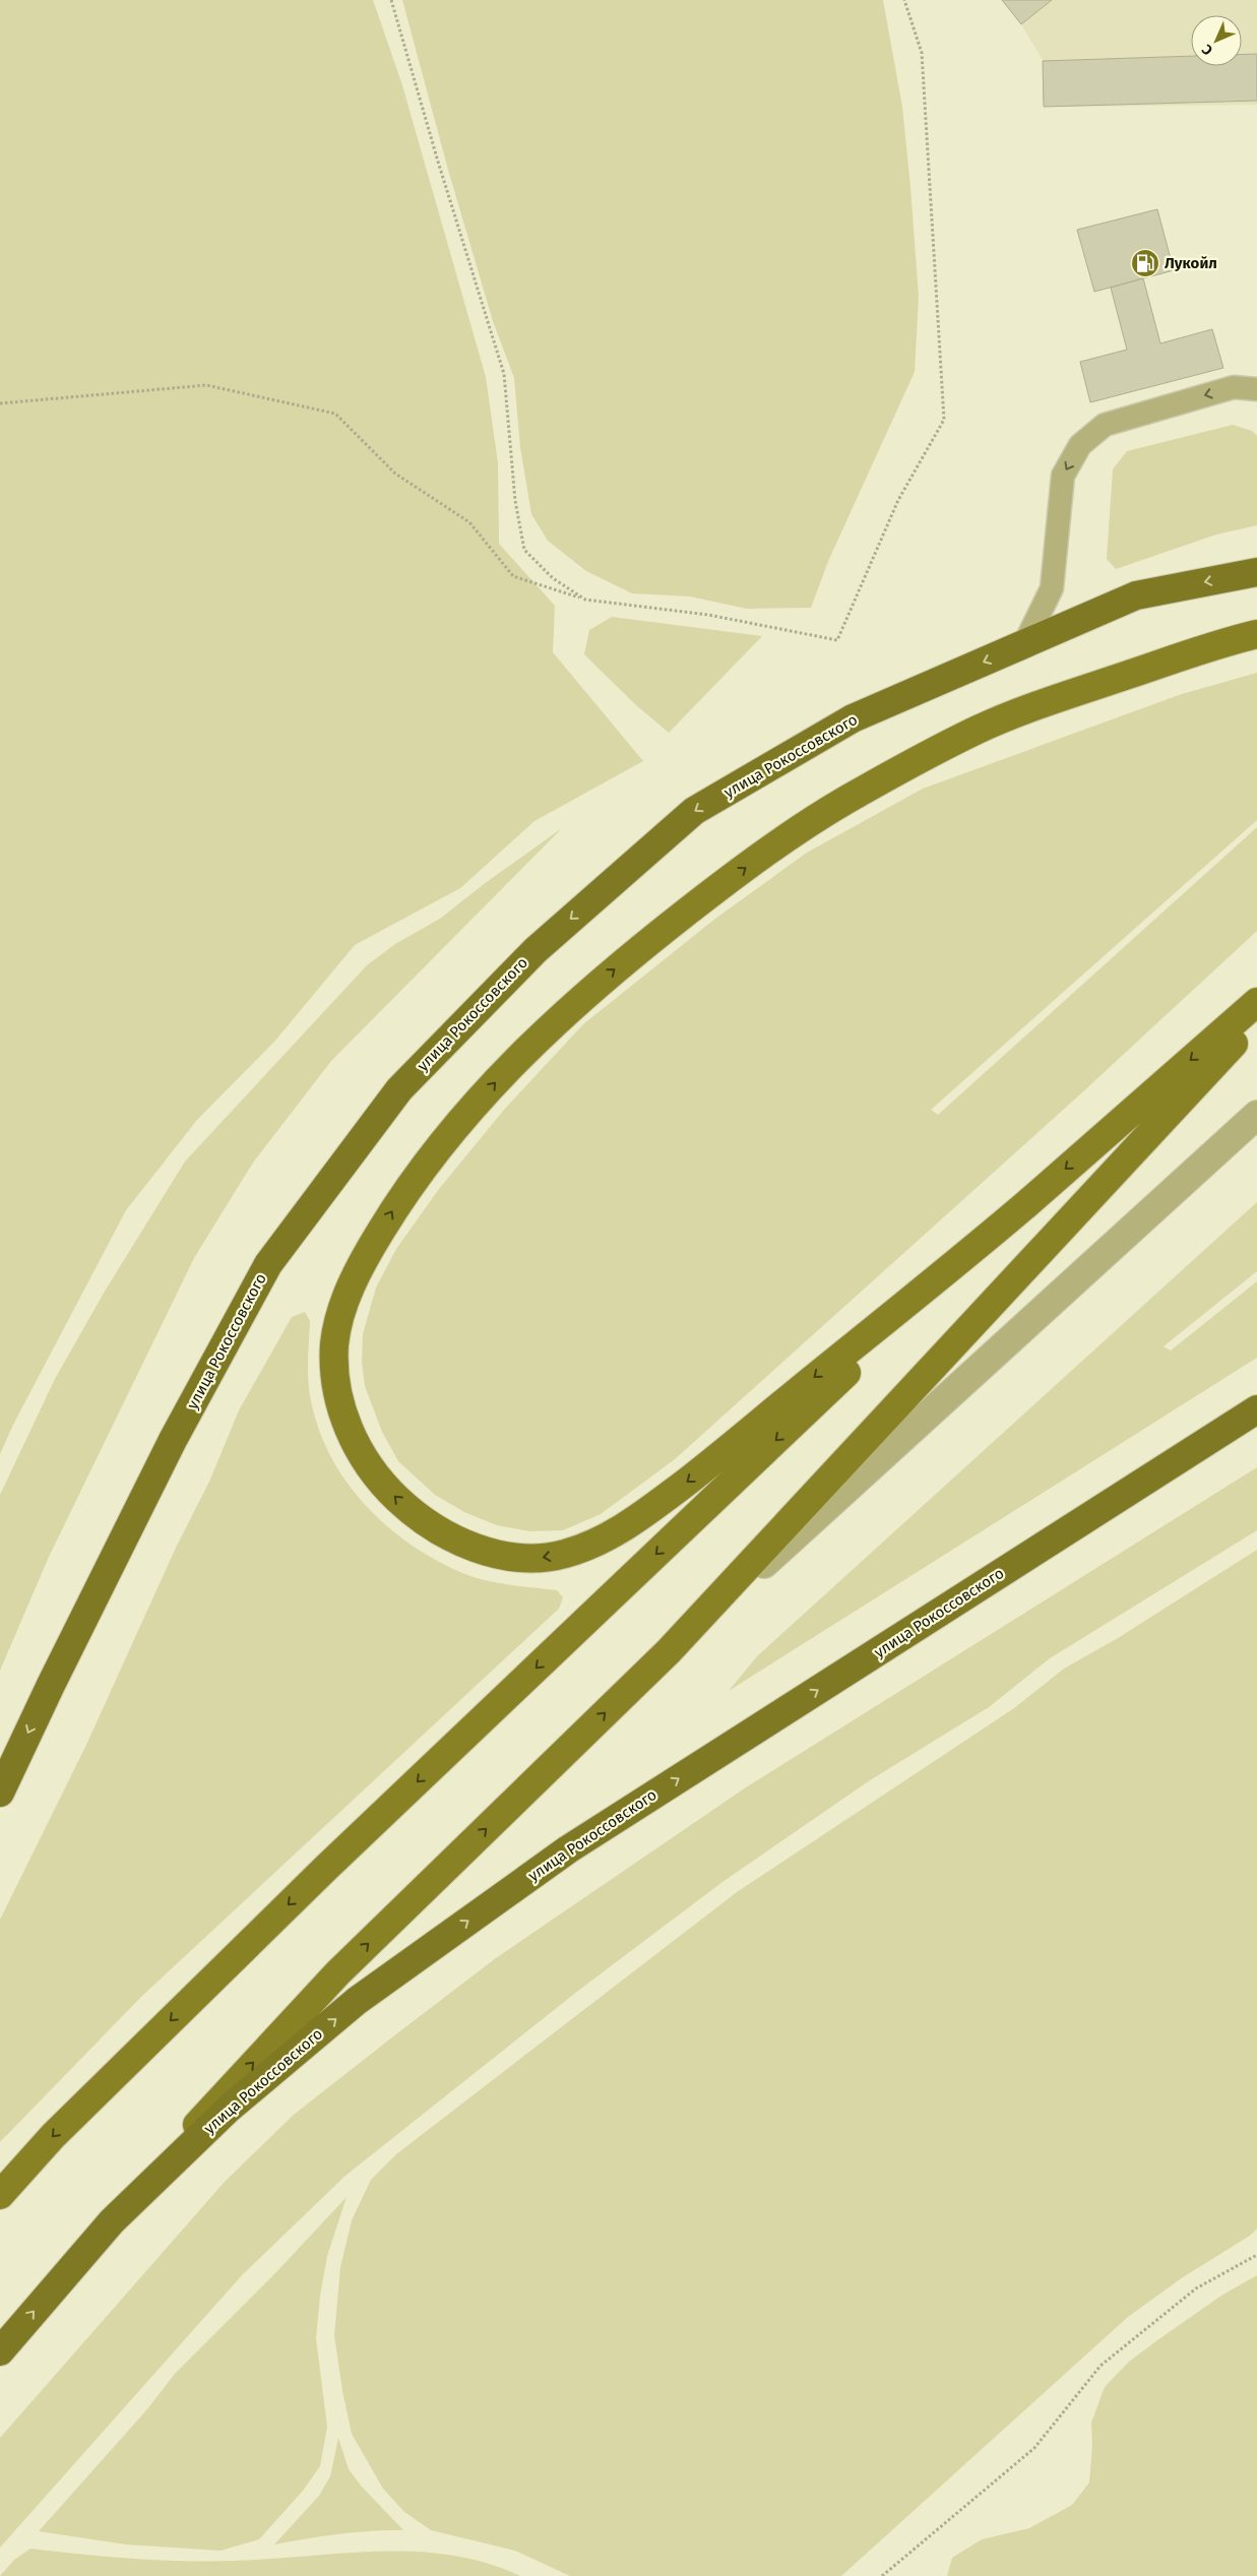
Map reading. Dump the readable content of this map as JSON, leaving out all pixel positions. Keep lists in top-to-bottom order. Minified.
{"streets":{"highway":["улица Рокоссовского"]},"places":{"fuel station":["Лукойл"]},"north":"bottom left"}
